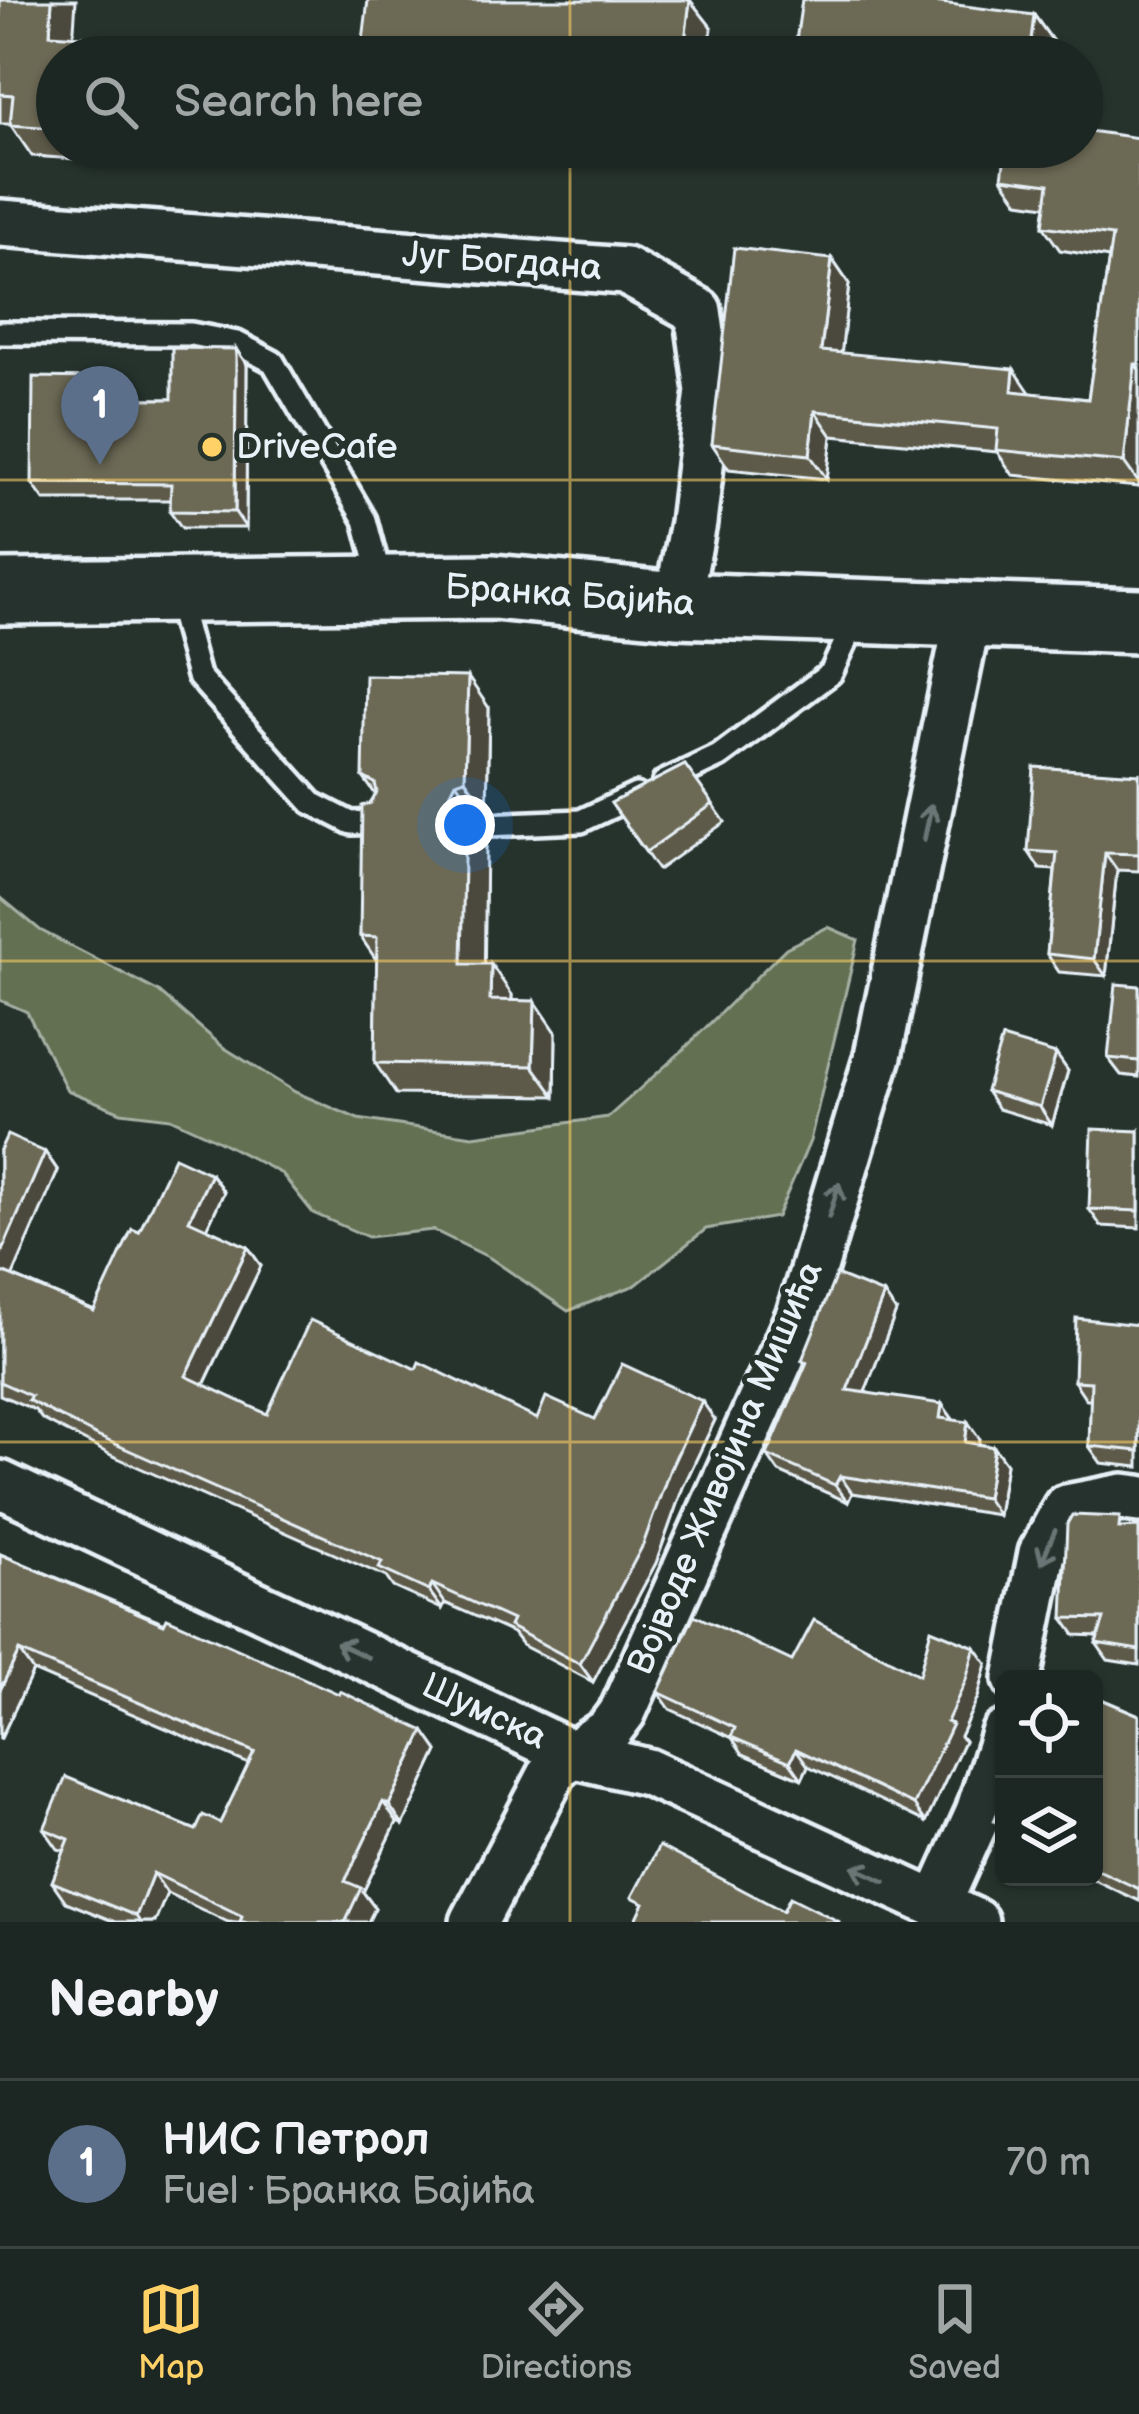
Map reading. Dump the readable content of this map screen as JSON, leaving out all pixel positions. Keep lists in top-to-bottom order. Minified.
{"streets":{"main road":["Бранка Бајића"],"street":["Југ Богдана","Војводе Живојина Мишића","Шумска"]},"crossings":[["Југ Богдана","Бранка Бајића"],["Бранка Бајића","Војводе Живојина Мишића"],["Војводе Живојина Мишића","Шумска"]],"one_way":["Војводе Живојина Мишића","Шумска"],"places":["DriveCafe"],"page":{"search":"Search here","pins":"1","heading":"Nearby","list":[{"mark":"1","name":"НИС Петрол","note":"Fuel · Бранка Бајића","value":"70 m"}],"nav":["Map","Directions","Saved"]}}
